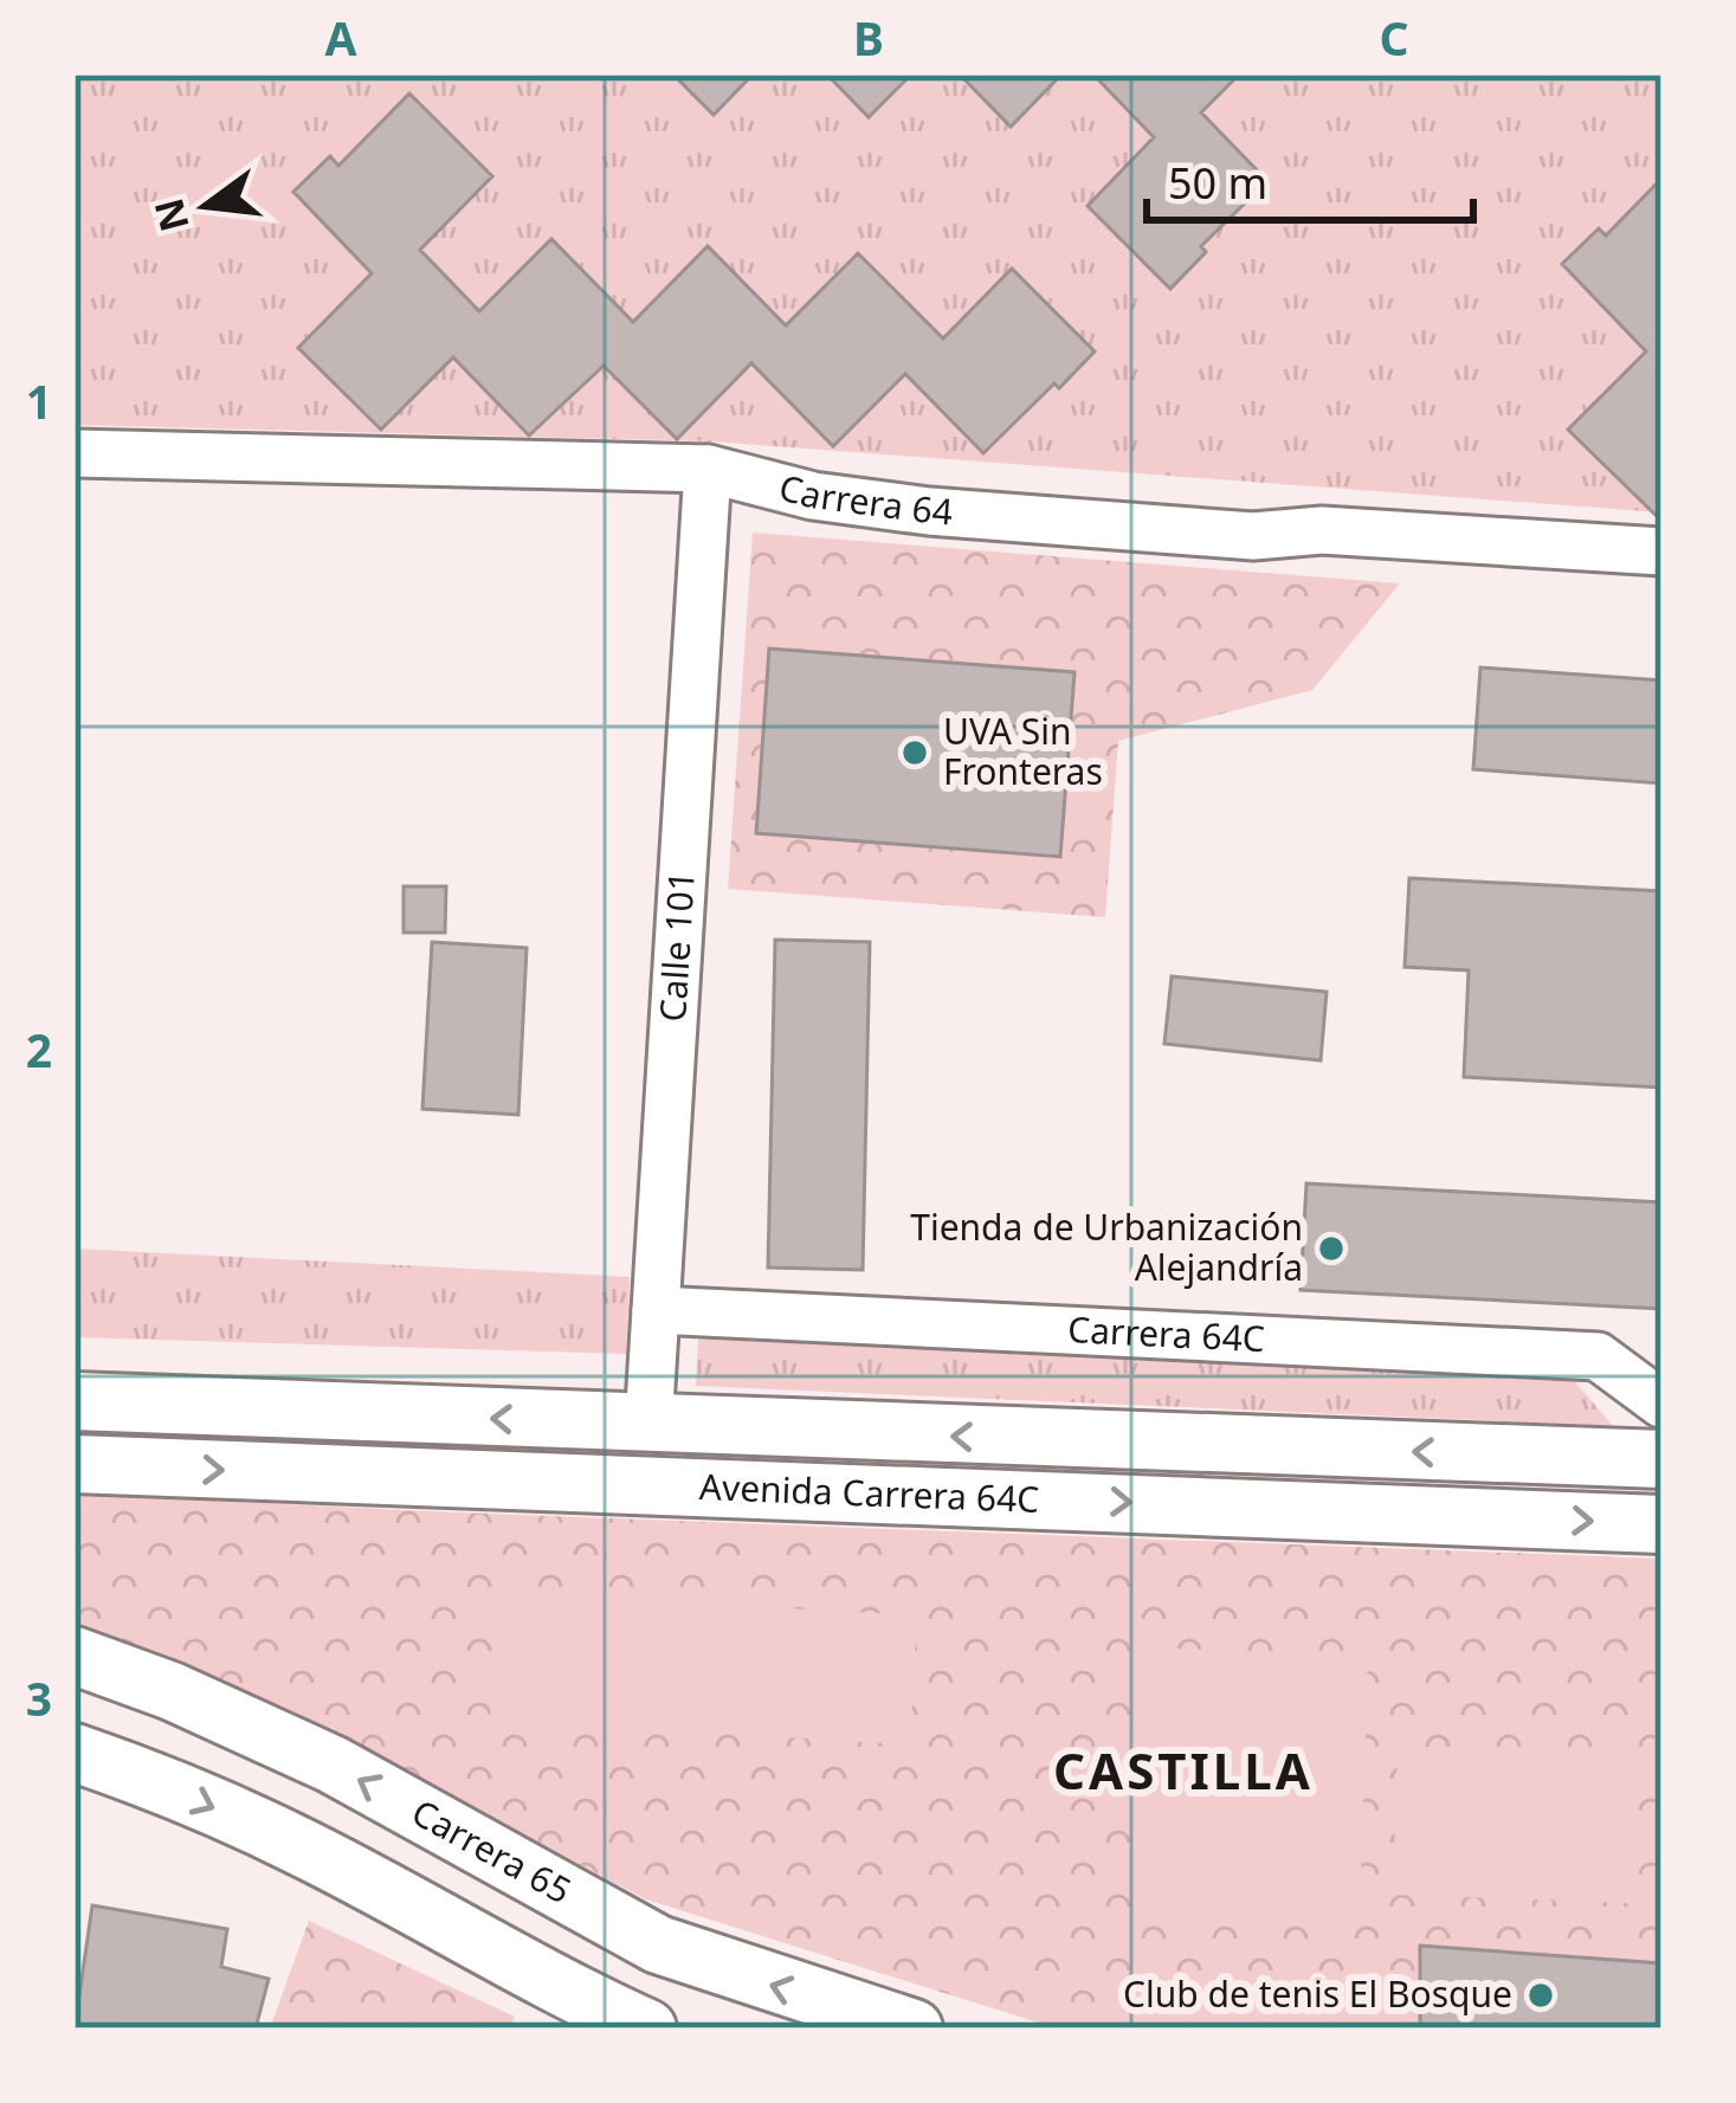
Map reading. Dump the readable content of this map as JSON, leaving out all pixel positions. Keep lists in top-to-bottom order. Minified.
{"streets":{"main road":["Avenida Carrera 64C","Carrera 65"],"street":["Carrera 64","Calle 101","Carrera 64C"]},"crossings":[["Carrera 64","Calle 101"],["Calle 101","Carrera 64C"],["Calle 101","Avenida Carrera 64C"]],"districts":["CASTILLA"],"places":["UVA Sin Fronteras","Tienda de Urbanización Alejandría","Club de tenis El Bosque"],"scale_bar":"50 m","north":"left","grid":{"columns":["A","B","C"],"rows":["1","2","3"]}}
